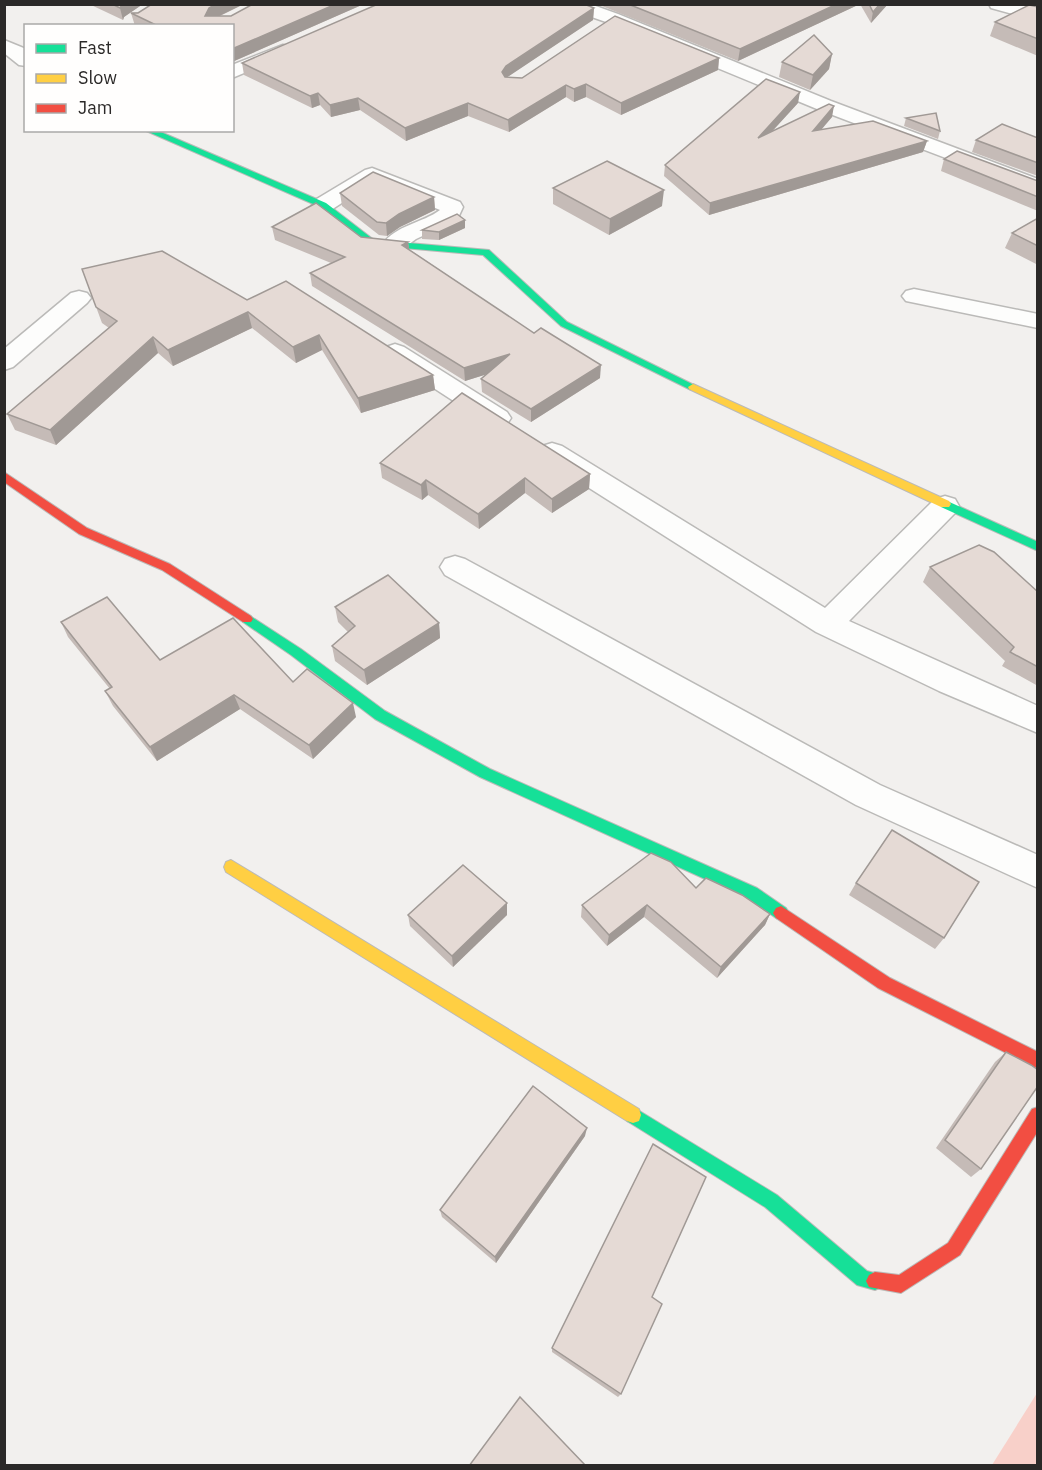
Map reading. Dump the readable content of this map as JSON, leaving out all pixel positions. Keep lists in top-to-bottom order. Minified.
{"legend":["Fast","Slow","Jam"]}
